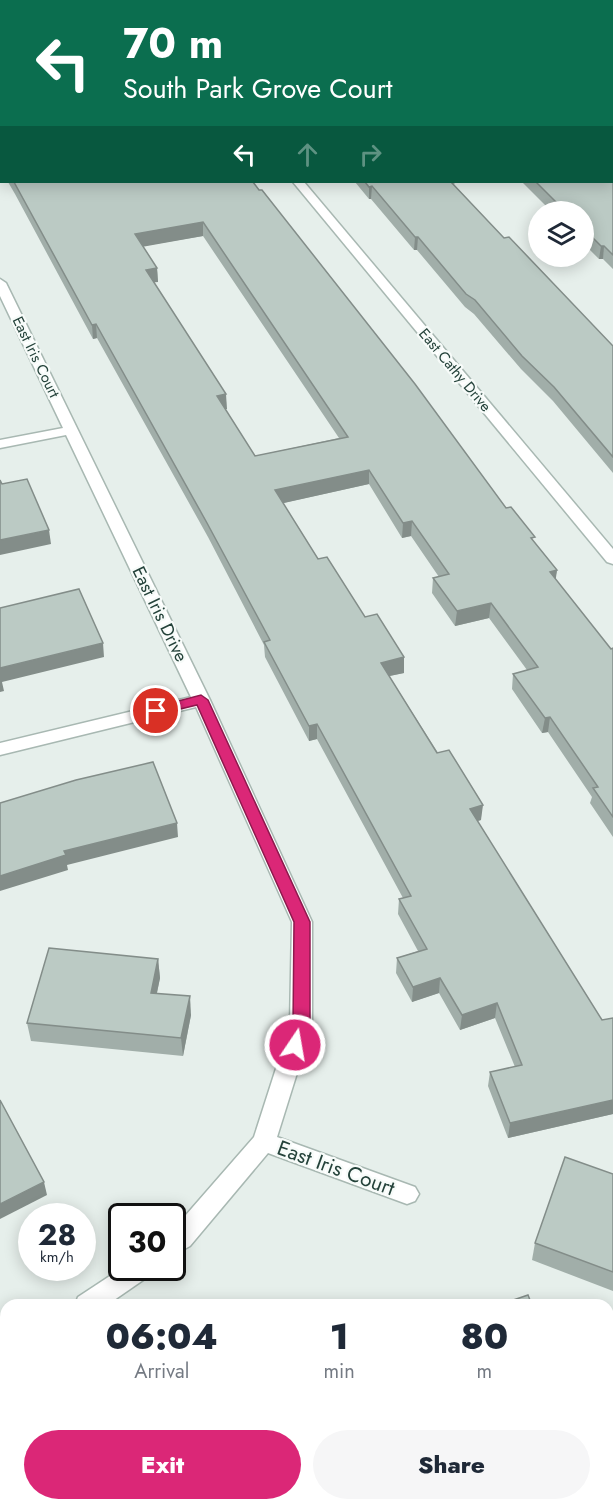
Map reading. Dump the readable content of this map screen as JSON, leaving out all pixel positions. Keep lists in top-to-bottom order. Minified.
{"streets":{"street":["East Iris Court","East Cathy Drive","East Iris Drive"]},"crossings":[["East Iris Court","East Iris Drive"]],"page":{"turn":["70 m","South Park Grove Court"],"speed":"28 km/h","limit":"30","eta":["06:04","Arrival","1","min","80","m"],"buttons":["Exit","Share"]}}
